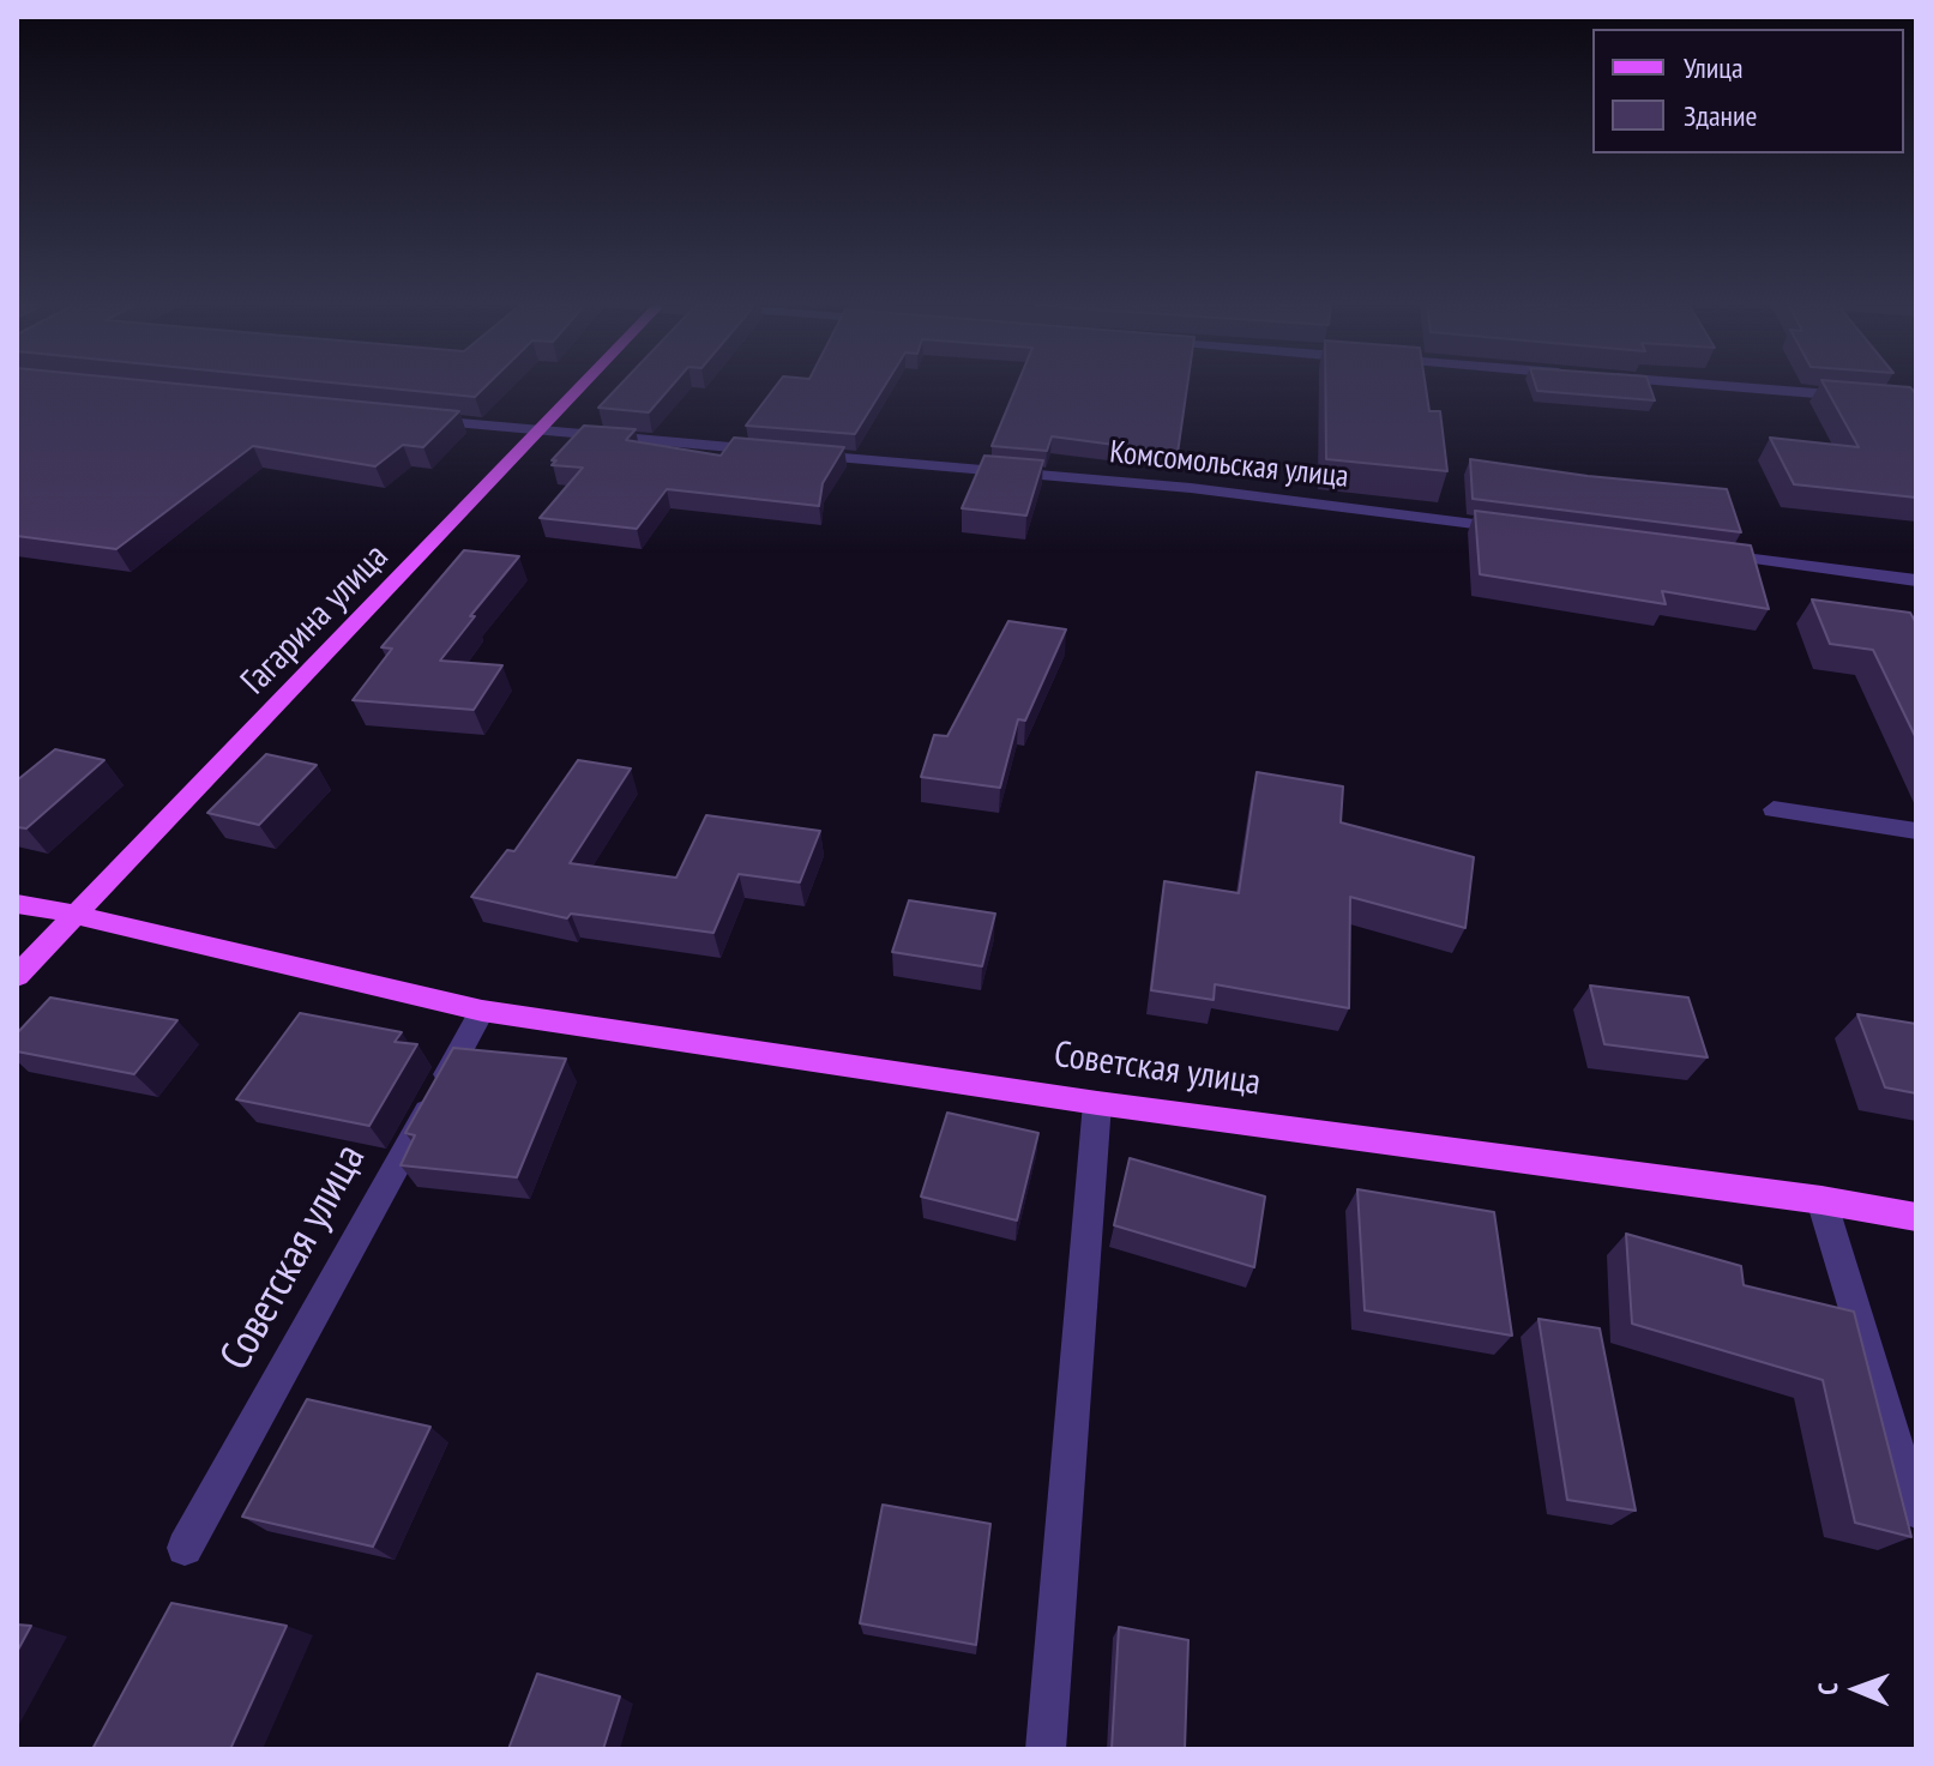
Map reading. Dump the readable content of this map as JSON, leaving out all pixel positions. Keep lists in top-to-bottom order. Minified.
{"streets":{"main road":["Гагарина улица","Советская улица"],"street":["Комсомольская улица"]},"crossings":[["Гагарина улица","Советская улица"]],"legend":["Улица","Здание"],"north":"left"}
